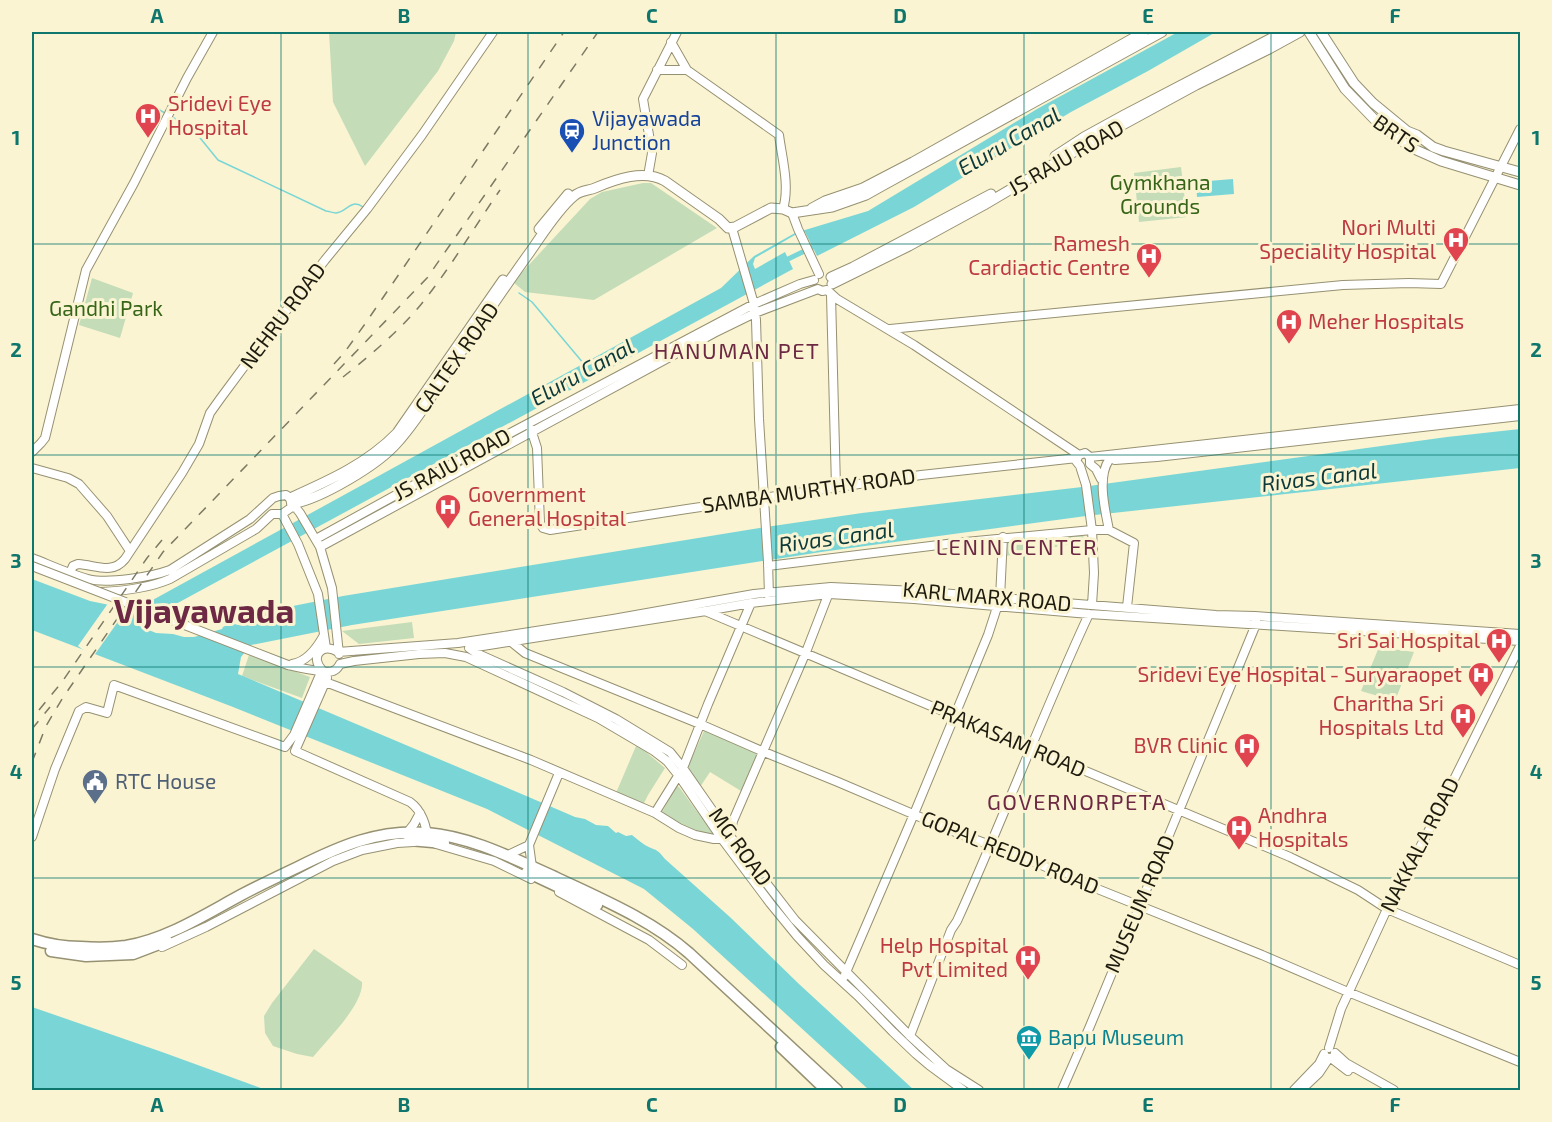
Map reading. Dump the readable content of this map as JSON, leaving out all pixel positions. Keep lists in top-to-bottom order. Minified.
{"streets":{"main road":["BRTS","JS RAJU ROAD","CALTEX ROAD"],"street":["NEHRU ROAD","SAMBA MURTHY ROAD","KARL MARX ROAD","PRAKASAM ROAD","NAKKALA ROAD","MG ROAD","GOPAL REDDY ROAD","MUSEUM ROAD"]},"crossings":[["JS RAJU ROAD","SAMBA MURTHY ROAD"],["KARL MARX ROAD","PRAKASAM ROAD"],["KARL MARX ROAD","MG ROAD"],["KARL MARX ROAD","GOPAL REDDY ROAD"],["KARL MARX ROAD","MUSEUM ROAD"],["PRAKASAM ROAD","NAKKALA ROAD"],["PRAKASAM ROAD","MUSEUM ROAD"],["NAKKALA ROAD","GOPAL REDDY ROAD"],["GOPAL REDDY ROAD","MUSEUM ROAD"]],"districts":["HANUMAN PET","LENIN CENTER","Vijayawada","GOVERNORPETA"],"water":["Eluru Canal","Rivas Canal"],"parks":["Gymkhana Grounds","Gandhi Park"],"places":{"hospital":["Sridevi Eye Hospital","Nori Multi Speciality Hospital","Ramesh Cardiactic Centre","Meher Hospitals","Government General Hospital","Sri Sai Hospital","Sridevi Eye Hospital - Suryaraopet","Charitha Sri Hospitals Ltd","BVR Clinic","Andhra Hospitals","Help Hospital Pvt Limited"],"station":["Vijayawada Junction"],"public building":["RTC House"],"museum":["Bapu Museum"]},"grid":{"columns":["A","B","C","D","E","F"],"rows":["1","2","3","4","5"]}}
